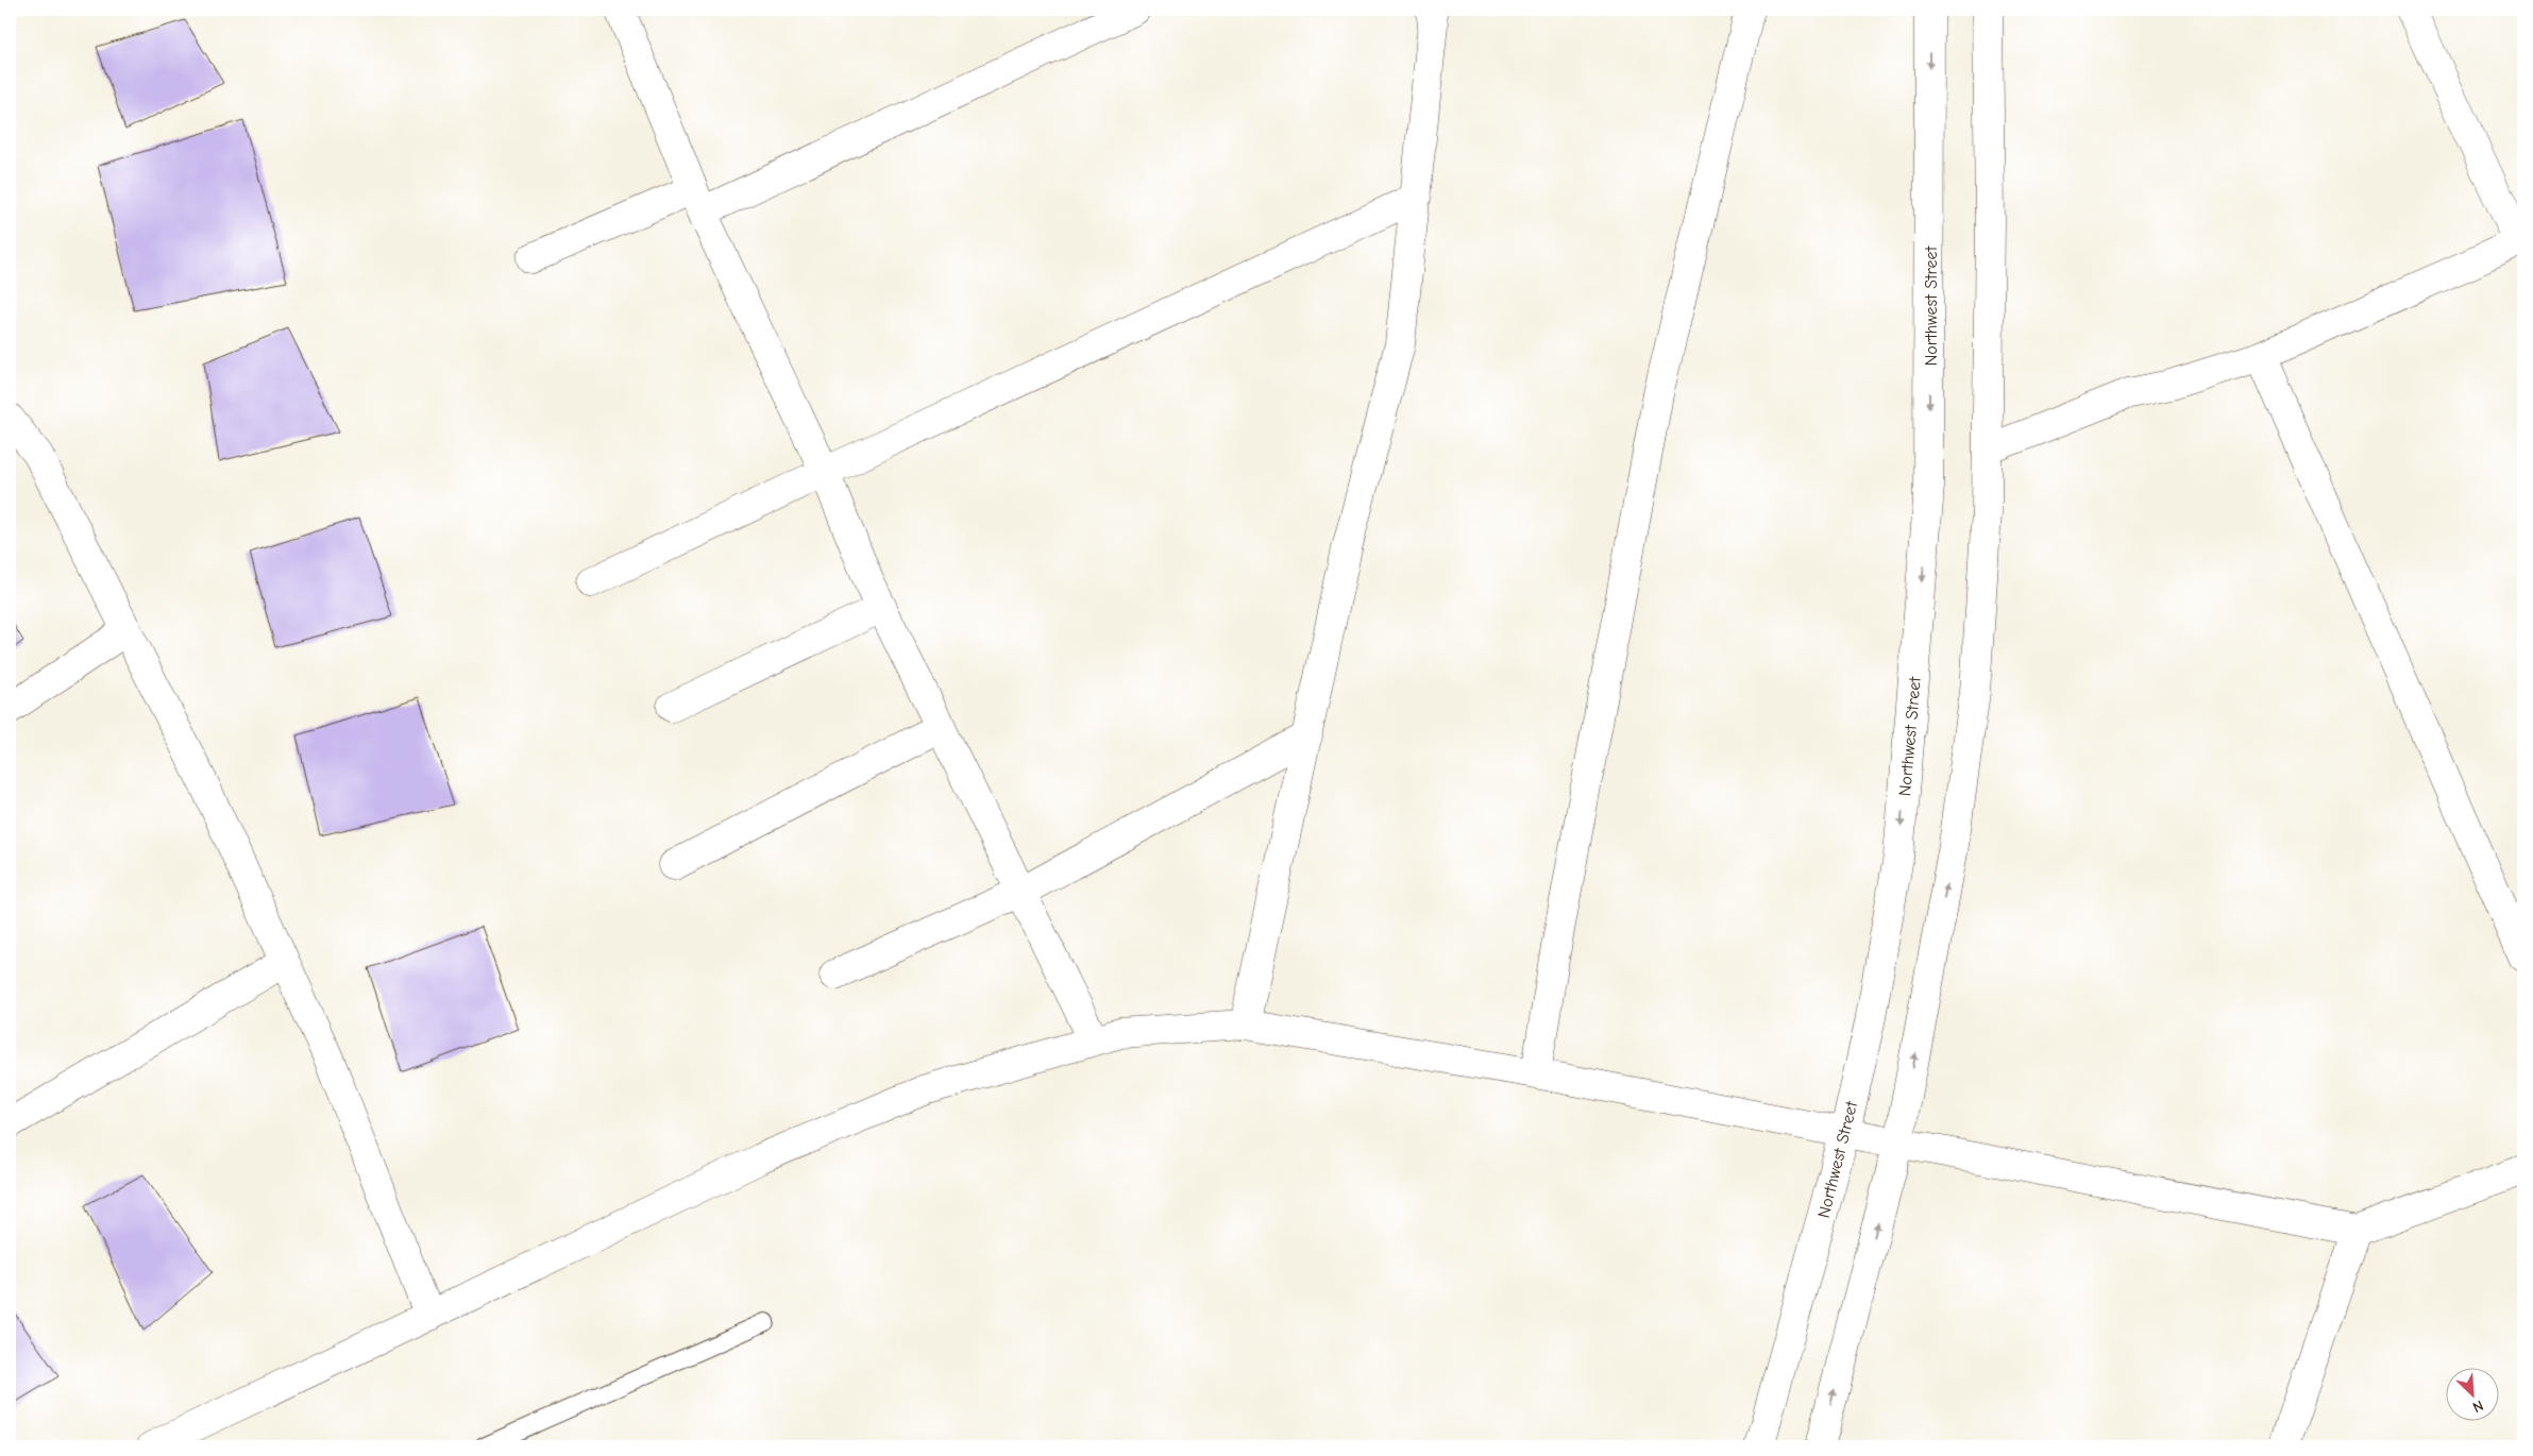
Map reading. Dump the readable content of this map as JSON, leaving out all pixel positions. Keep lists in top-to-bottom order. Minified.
{"streets":{"street":["Northwest Street"]},"north":"bottom right"}
